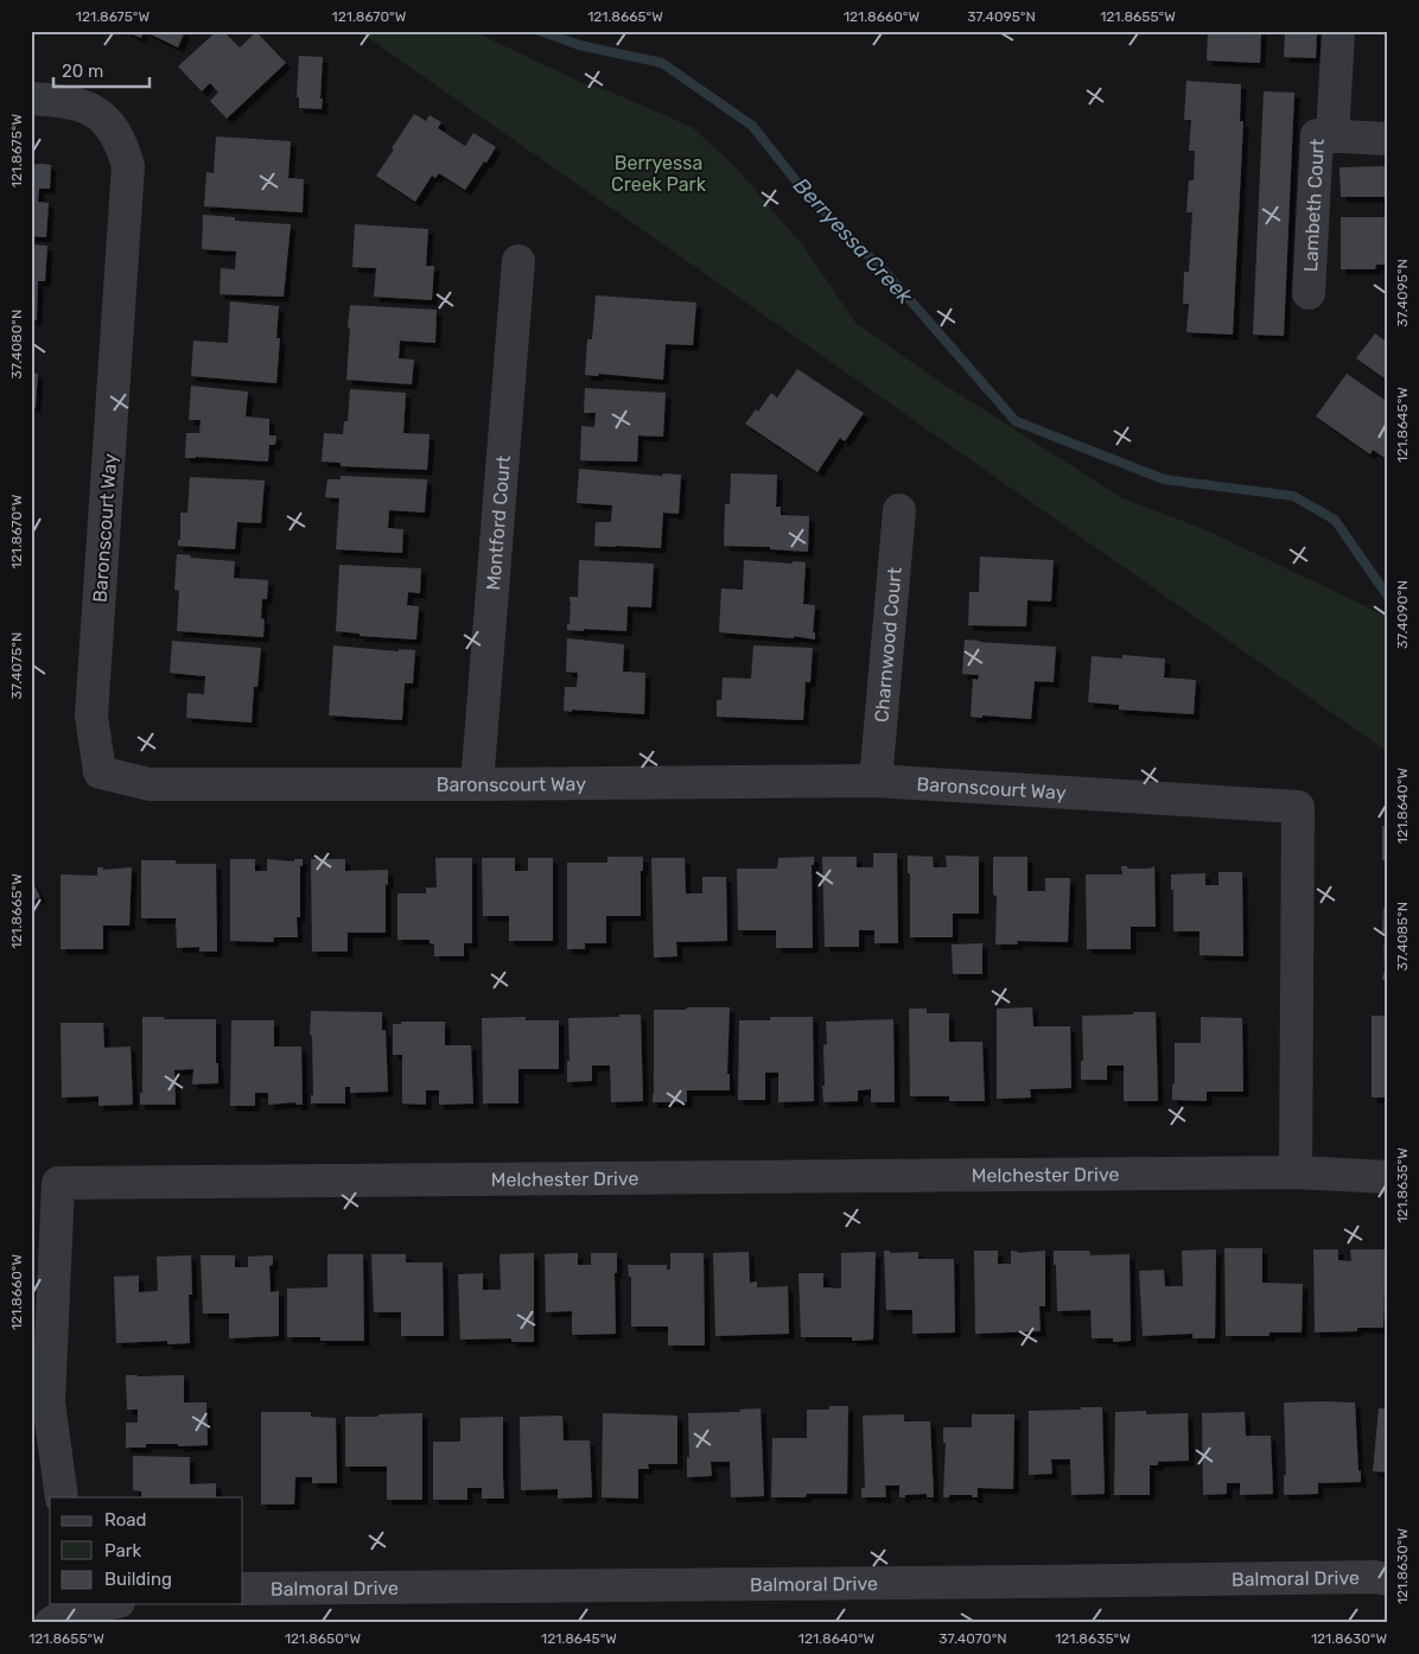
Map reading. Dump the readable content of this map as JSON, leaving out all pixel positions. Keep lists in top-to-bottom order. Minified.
{"streets":{"street":["Lambeth Court","Montford Court","Baronscourt Way","Charnwood Court","Melchester Drive","Balmoral Drive"]},"crossings":[["Montford Court","Baronscourt Way"],["Baronscourt Way","Charnwood Court"],["Baronscourt Way","Melchester Drive"]],"water":["Berryessa Creek"],"parks":["Berryessa Creek Park"],"legend":["Road","Park","Building"],"scale_bar":"20 m","coordinates":["121.8675°W","121.8670°W","121.8665°W","121.8660°W","37.4095°N","121.8655°W","37.4080°N","121.8645°W","37.4090°N","37.4075°N","121.8640°W","37.4085°N","121.8635°W","121.8630°W","121.8650°W","37.4070°N"]}
